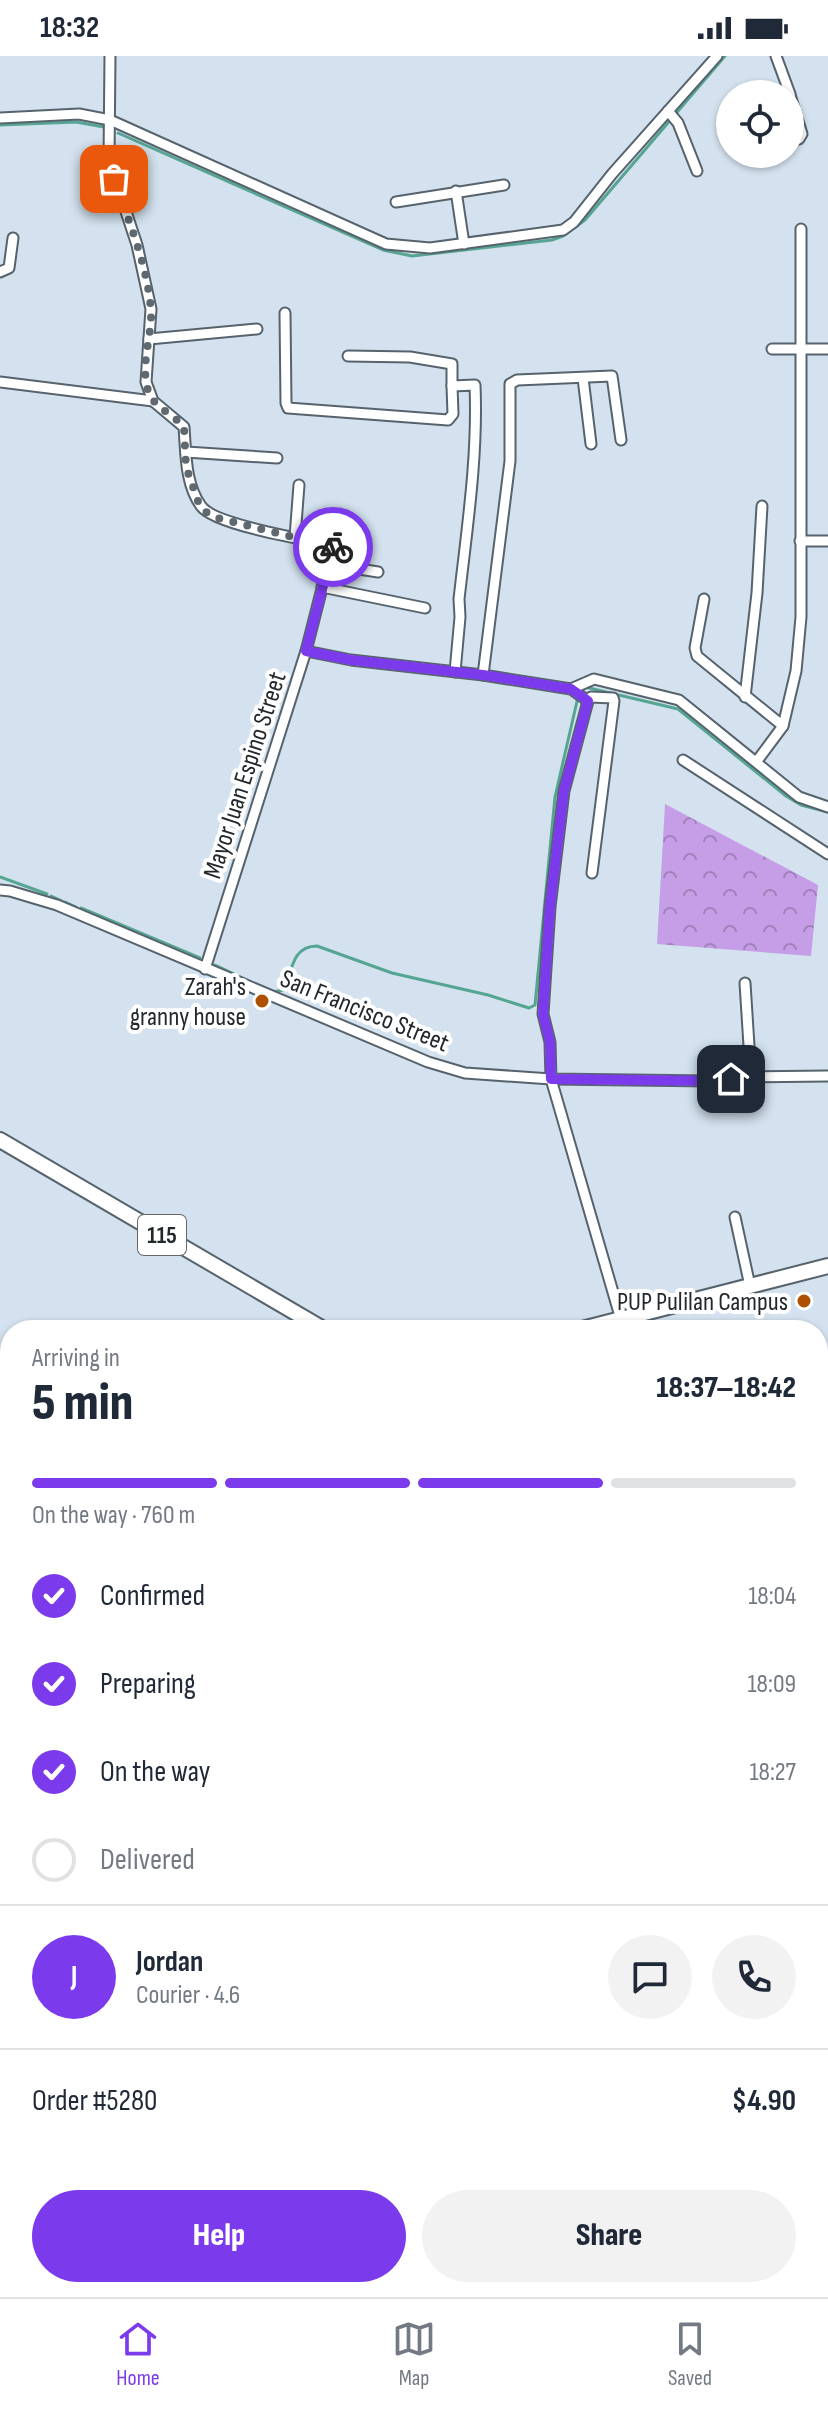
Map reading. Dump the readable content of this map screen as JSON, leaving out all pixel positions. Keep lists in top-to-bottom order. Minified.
{"streets":{"main road":["115"],"street":["Mayor Juan Espino Street","San Francisco Street"]},"crossings":[["Mayor Juan Espino Street","San Francisco Street"]],"places":["Zarah's granny house","PUP Pulilan Campus"],"page":{"status":"18:32","heading":["5 min","Arriving in","18:37–18:42"],"panel":["Jordan","Courier · 4.6","Order #5280","$4.90"],"bar":"On the way · 760 m","list":[["Confirmed","18:04"],["Preparing","18:09"],["On the way","18:27"],"Delivered"],"round":"J","buttons":["Help","Share"],"tabs":["Home","Map","Saved"]}}
